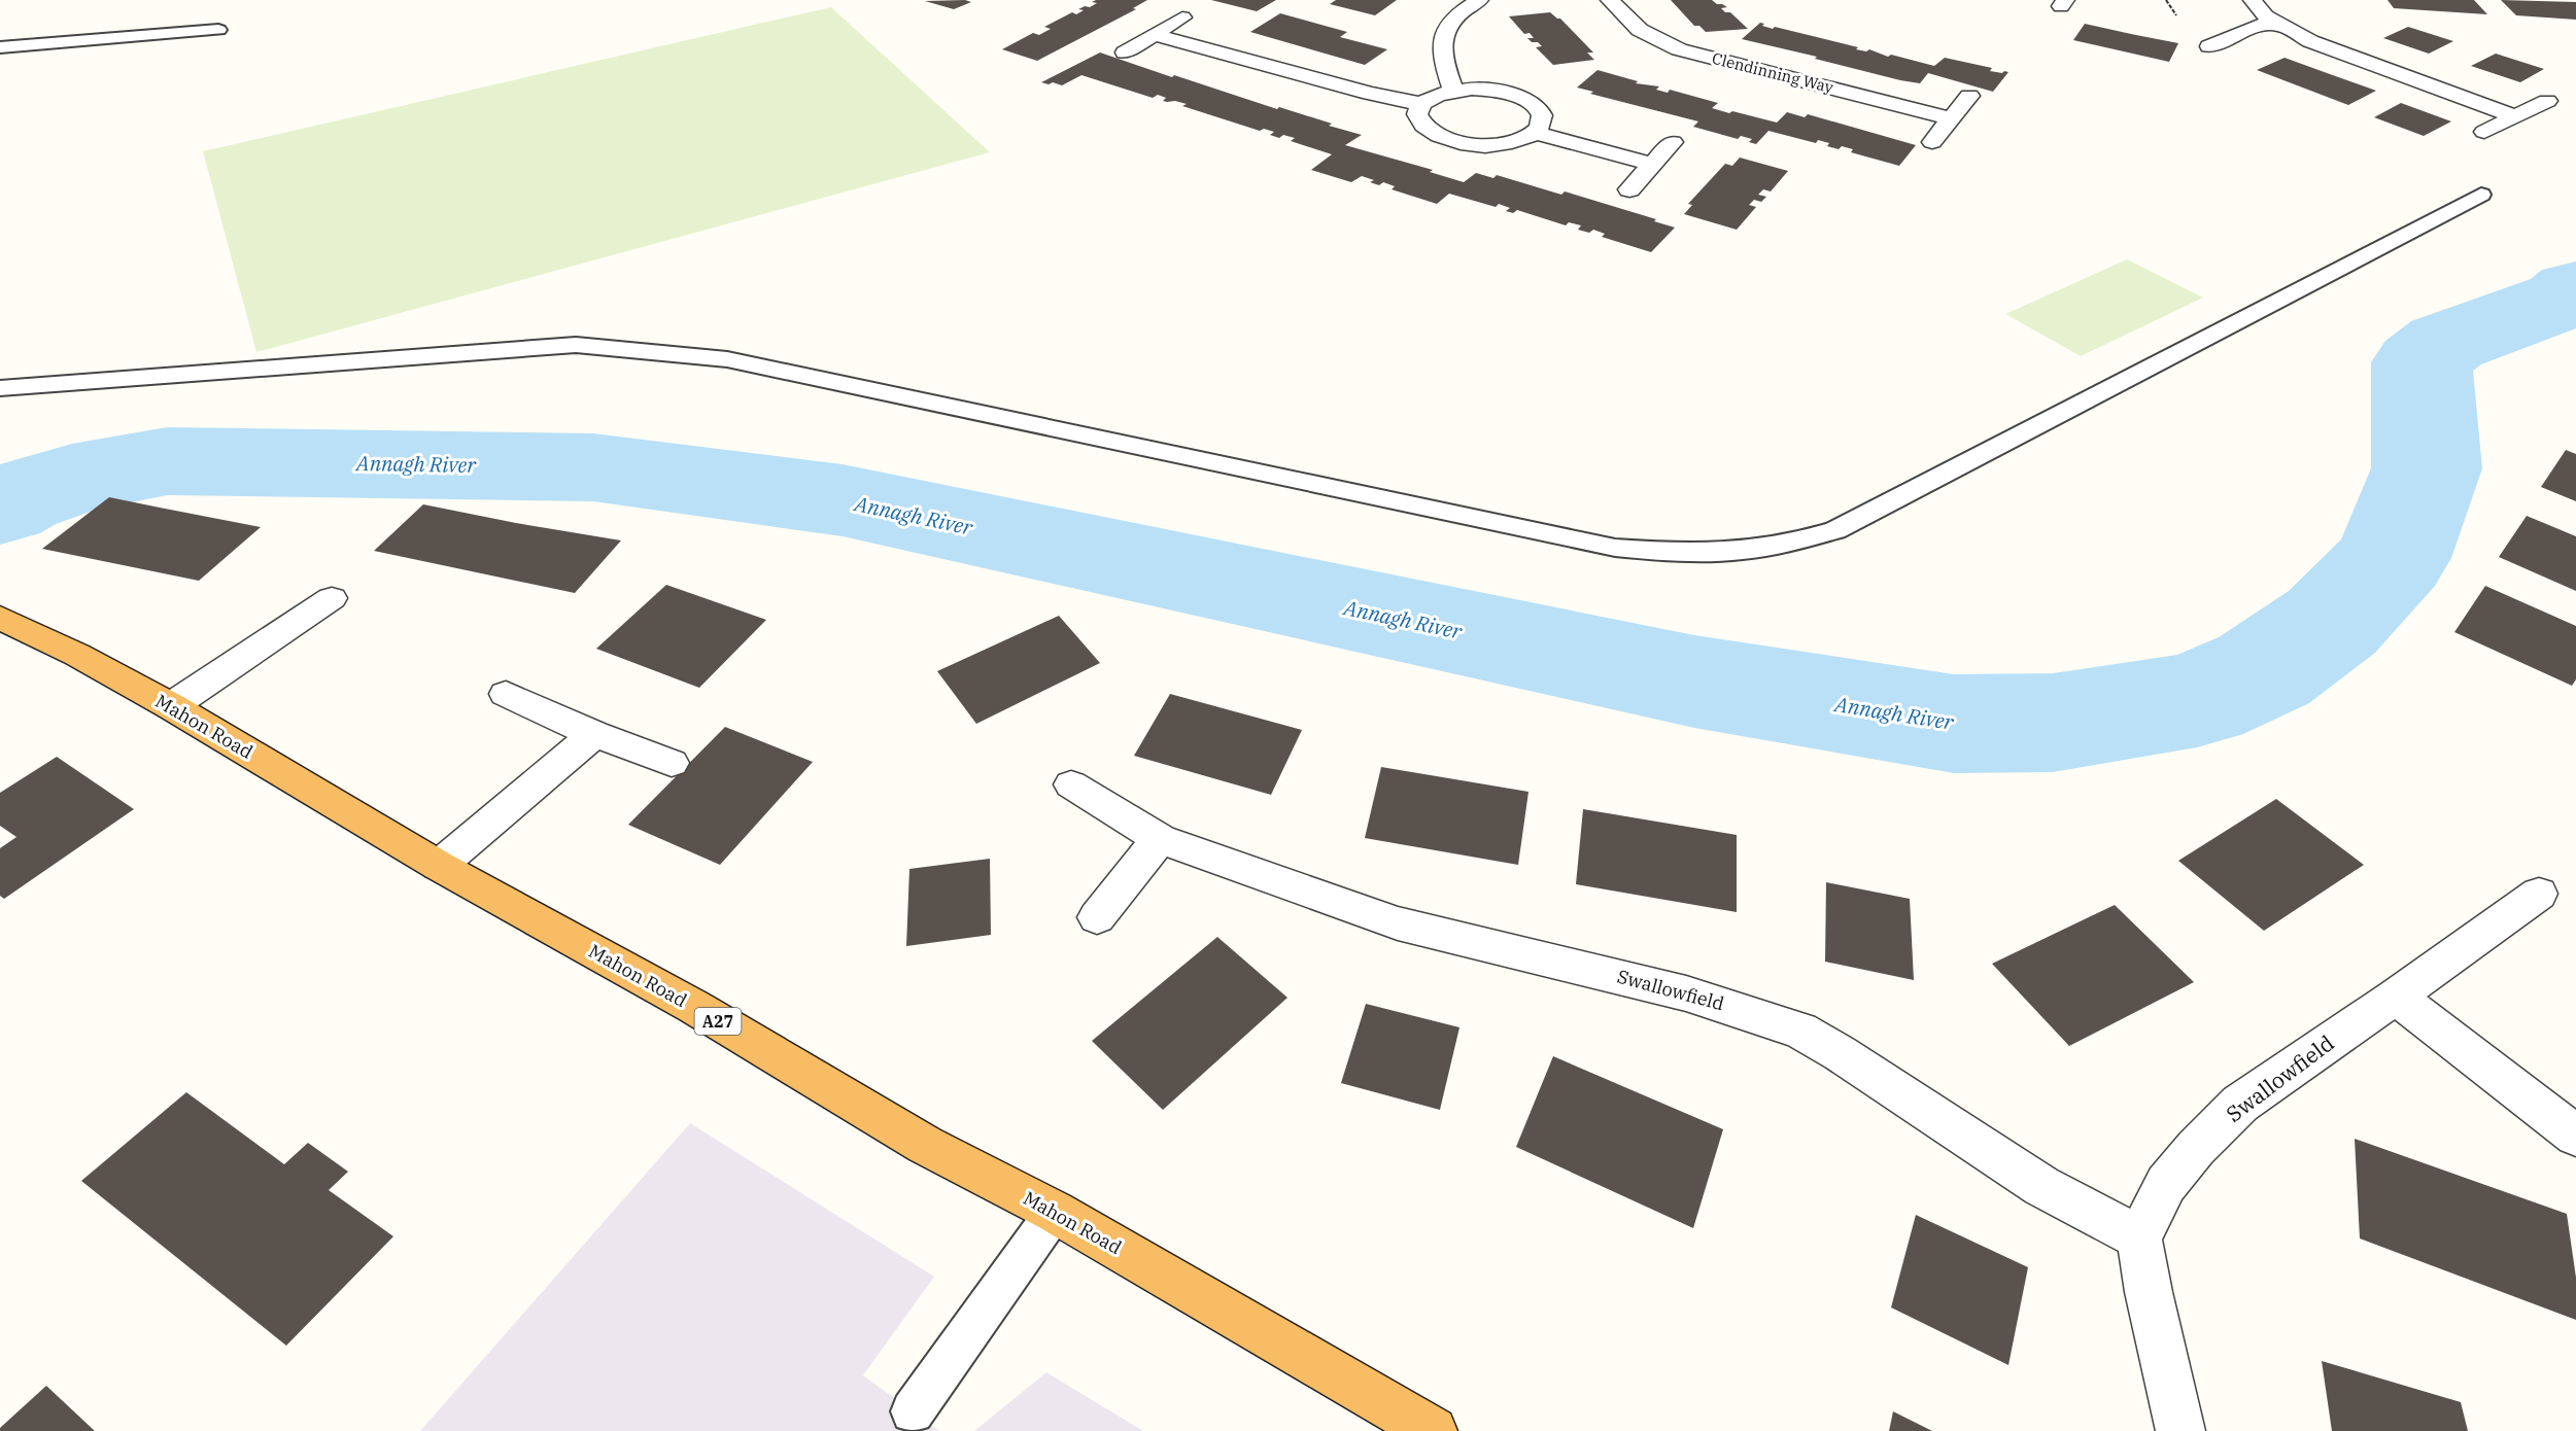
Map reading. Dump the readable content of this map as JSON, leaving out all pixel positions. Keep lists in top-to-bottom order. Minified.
{"streets":{"highway":["Mahon Road","A27"],"street":["Clendinning Way","Swallowfield"]},"water":["Annagh River"]}
